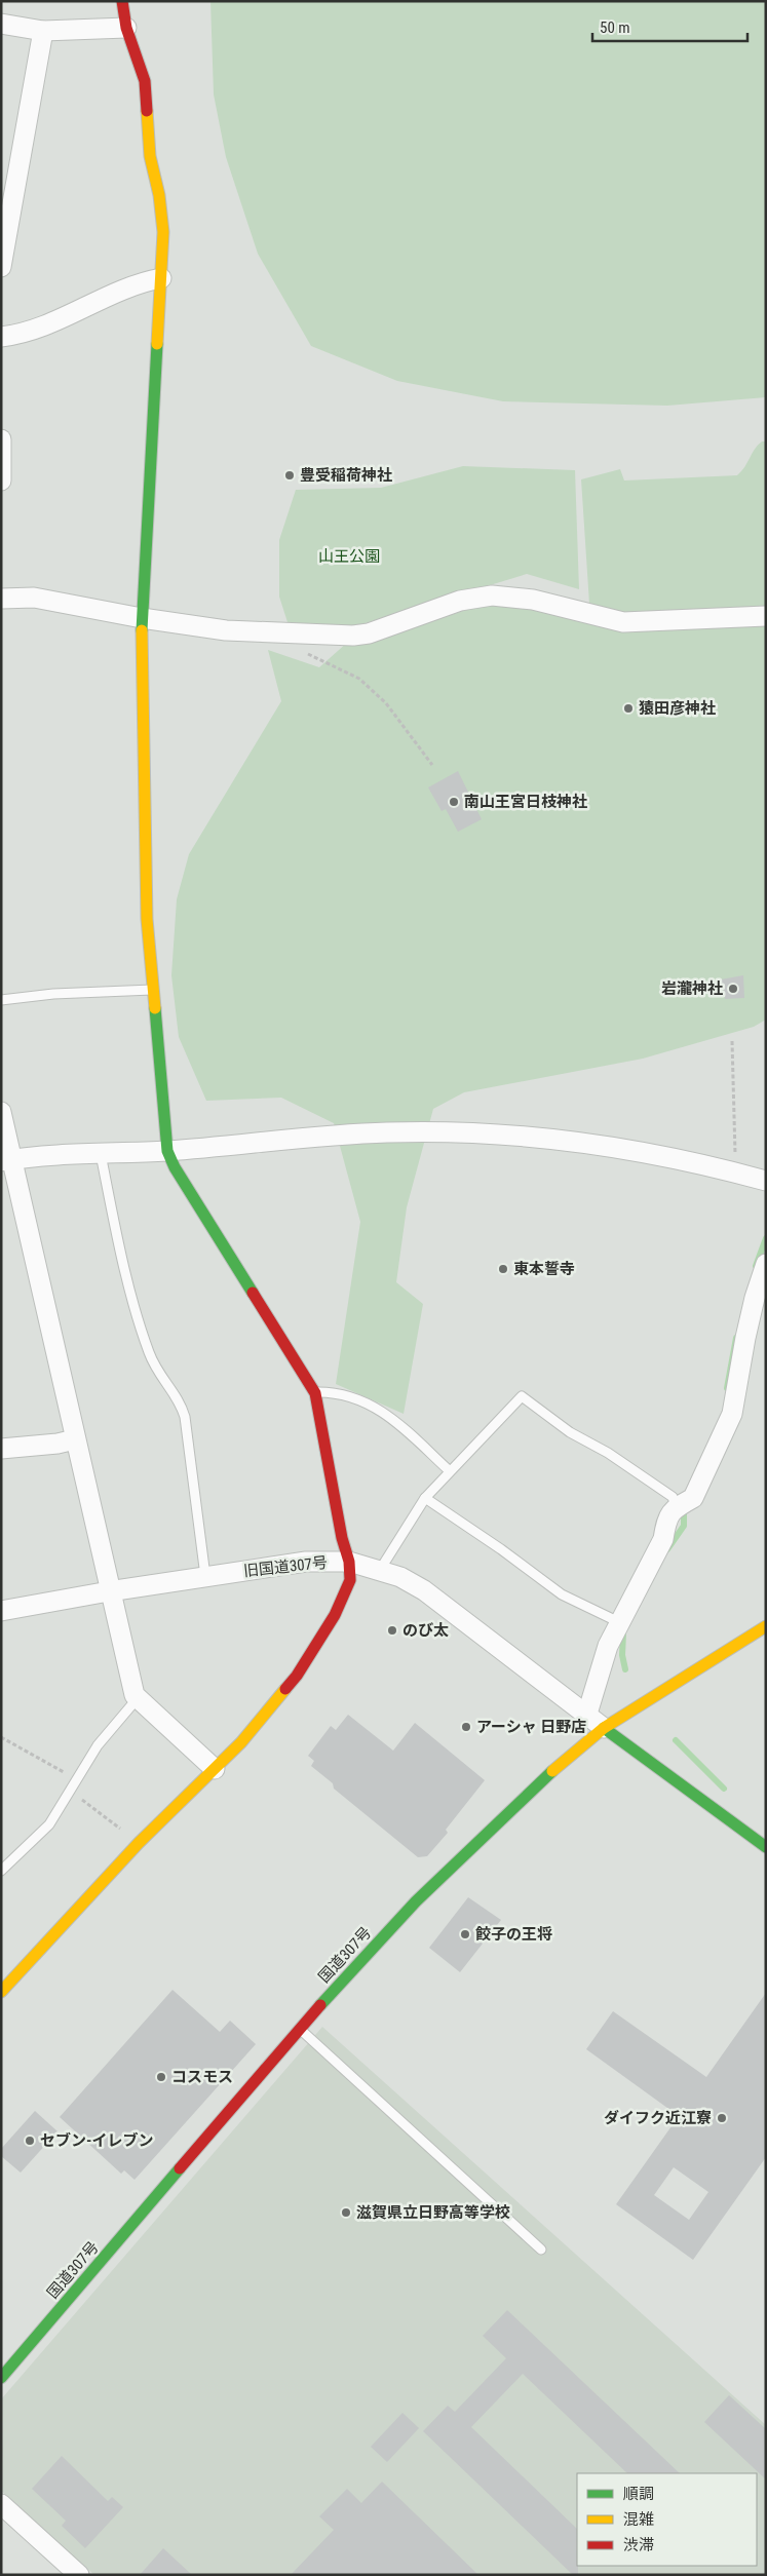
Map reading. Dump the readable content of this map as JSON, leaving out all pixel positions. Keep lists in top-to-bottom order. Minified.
{"streets":{"main road":["国道307号"],"street":["旧国道307号"]},"crossings":[["旧国道307号","国道307号"]],"parks":["山王公園"],"places":["豊受稲荷神社","猿田彦神社","南山王宮日枝神社","岩瀧神社","東本誓寺","のび太","アーシャ 日野店","餃子の王将","コスモス","ダイフク近江寮","セブン-イレブン","滋賀県立日野高等学校"],"legend":["順調","混雑","渋滞"],"scale_bar":"50 m"}
